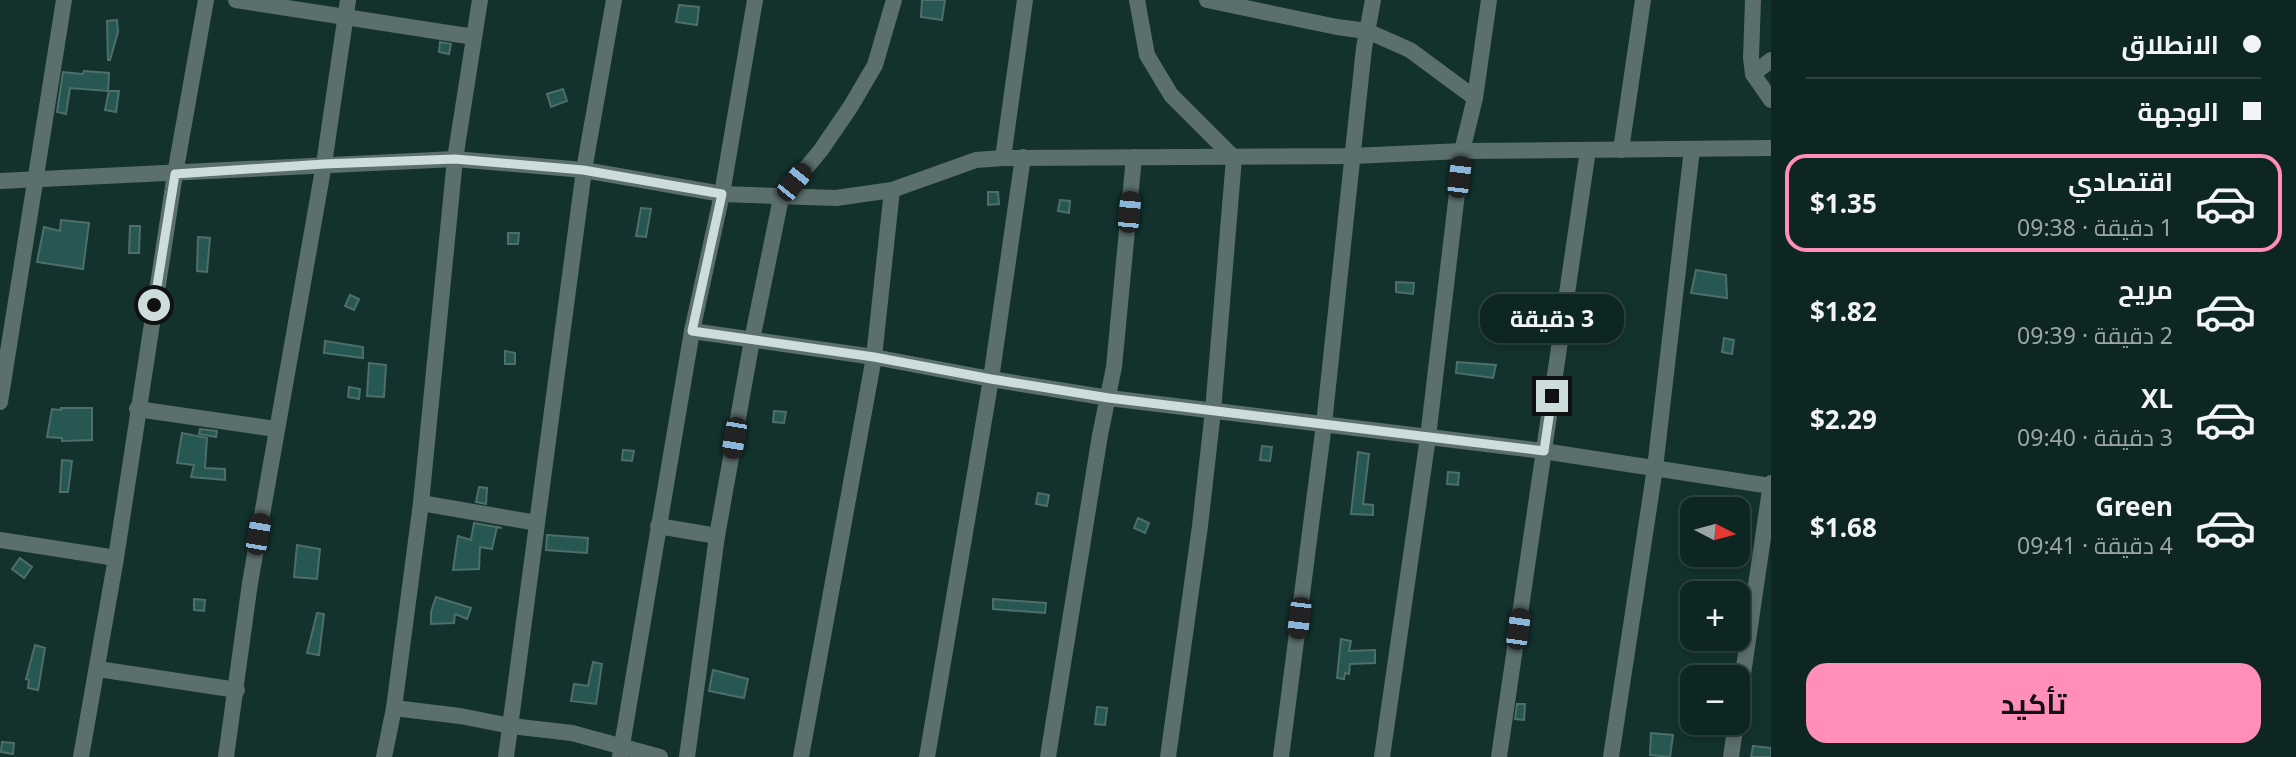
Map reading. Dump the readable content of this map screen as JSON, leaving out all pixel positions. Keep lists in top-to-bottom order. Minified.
{"north":"right","page":{"banner":["الانطلاق","الوجهة"],"list":[{"name":"اقتصادي","note":"1 دقيقة · 09:38","value":"$1.35"},{"name":"مريح","note":"2 دقيقة · 09:39","value":"$1.82"},{"name":"XL","note":"3 دقيقة · 09:40","value":"$2.29"},{"name":"Green","note":"4 دقيقة · 09:41","value":"$1.68"}],"bubble":"3 دقيقة","map_buttons":["+","−"],"buttons":"تأكيد"}}
